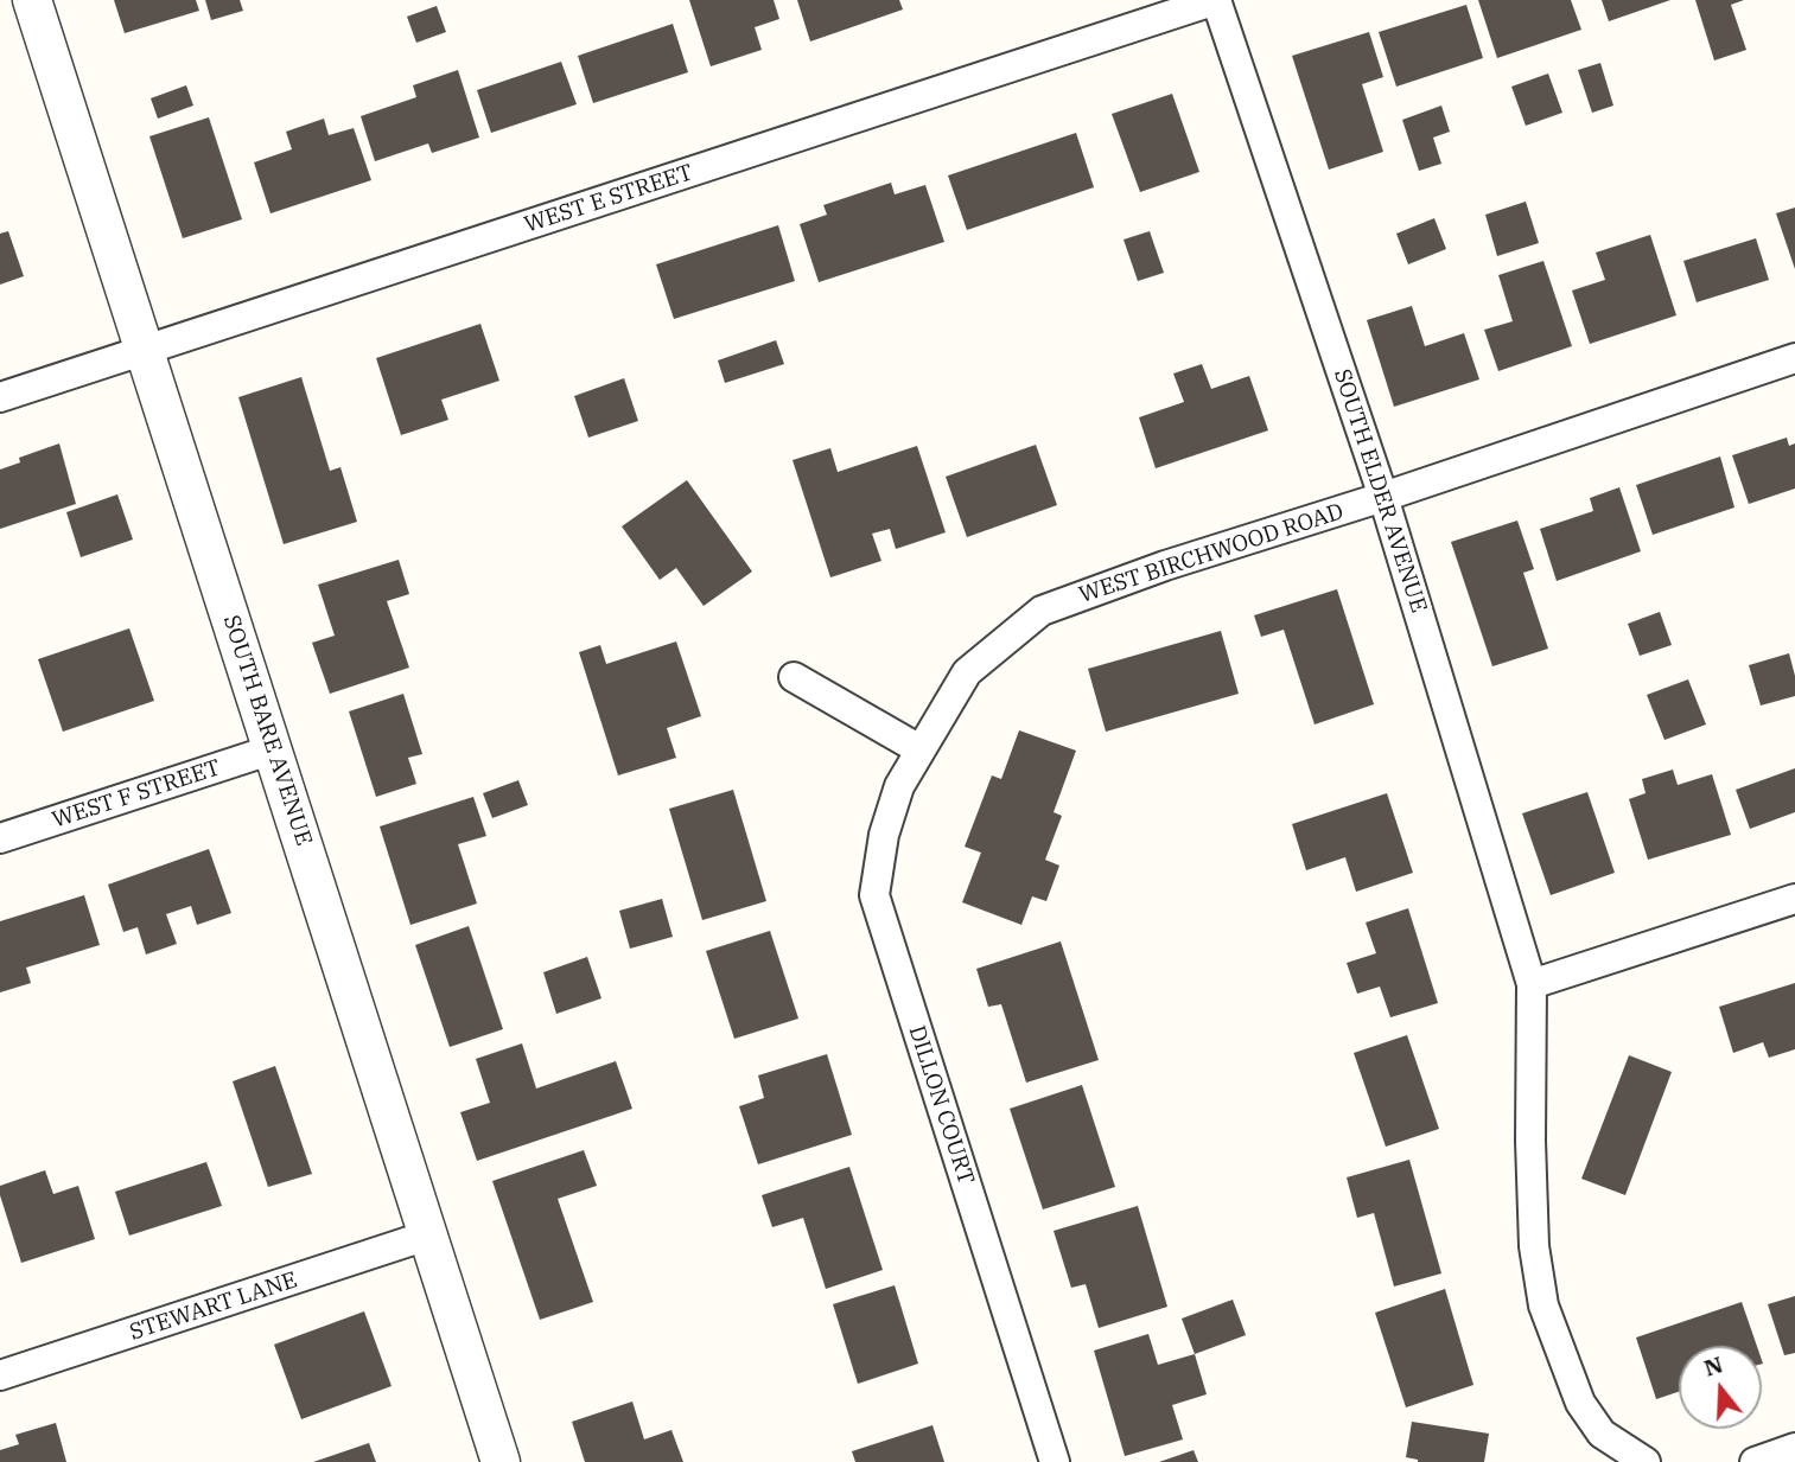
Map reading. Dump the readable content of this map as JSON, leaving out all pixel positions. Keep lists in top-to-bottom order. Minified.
{"streets":{"street":["WEST E STREET","SOUTH ELDER AVENUE","WEST BIRCHWOOD ROAD","SOUTH BARE AVENUE","WEST F STREET","DILLON COURT","STEWART LANE"]},"crossings":[["WEST E STREET","SOUTH ELDER AVENUE"],["WEST E STREET","SOUTH BARE AVENUE"],["SOUTH ELDER AVENUE","WEST BIRCHWOOD ROAD"],["WEST BIRCHWOOD ROAD","DILLON COURT"],["SOUTH BARE AVENUE","WEST F STREET"],["SOUTH BARE AVENUE","STEWART LANE"]],"north":"top"}
